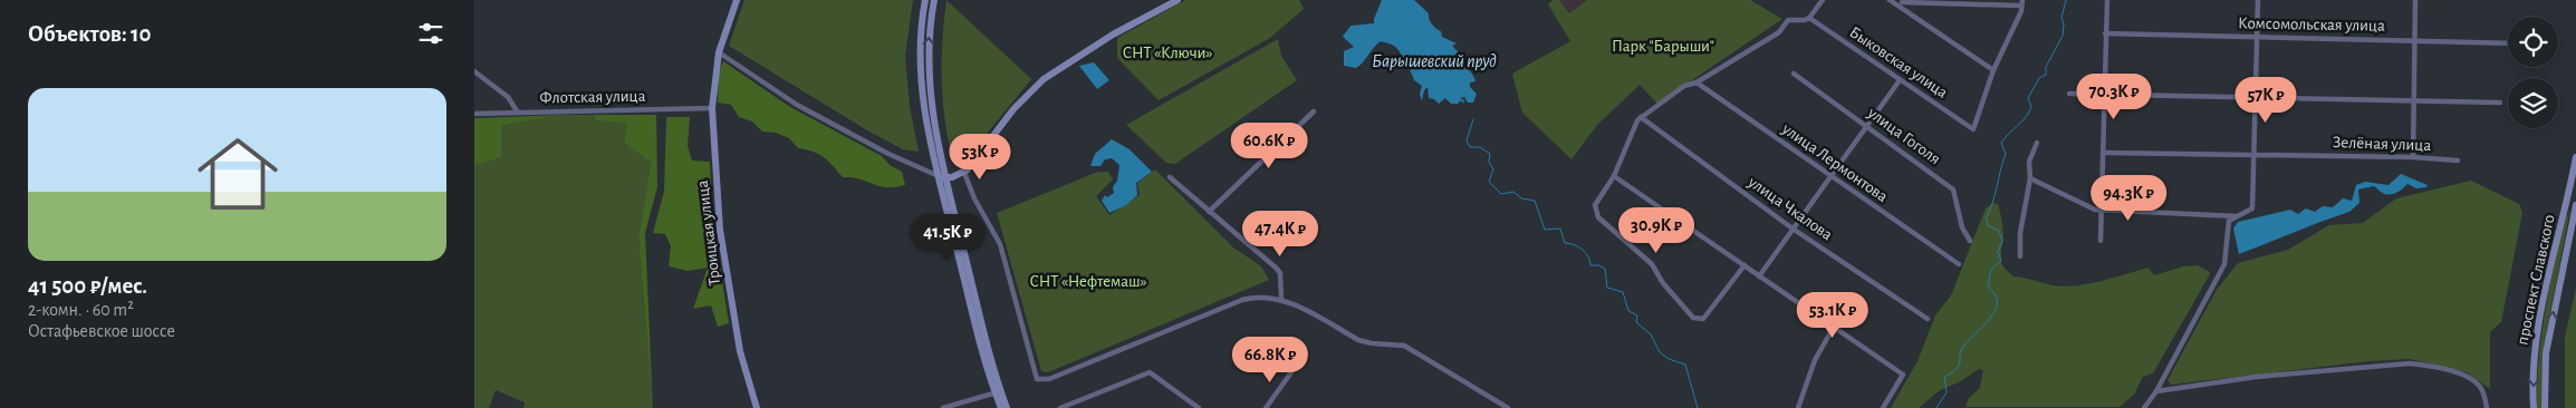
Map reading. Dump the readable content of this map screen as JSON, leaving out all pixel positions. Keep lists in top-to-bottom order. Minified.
{"streets":{"main road":["Троицкая улица","проспект Славского"],"street":["Комсомольская улица","Быковская улица","Флотская улица","улица Гоголя","Зелёная улица","улица Лермонтова","улица Чкалова"]},"crossings":[["Флотская улица","Троицкая улица"]],"water":["Барышевский пруд"],"parks":["Парк \"Барыши\"","СНТ «Ключи»","СНТ «Нефтемаш»"],"page":{"heading":"Объектов: 10","list":[{"name":"41 500 ₽/мес.","note":"2-комн. · 60 m² · Остафьевское шоссе"}],"price":["70.3K ₽","57K ₽","60.6K ₽","53K ₽","94.3K ₽","30.9K ₽","47.4K ₽","41.5K ₽","53.1K ₽","66.8K ₽"]}}
